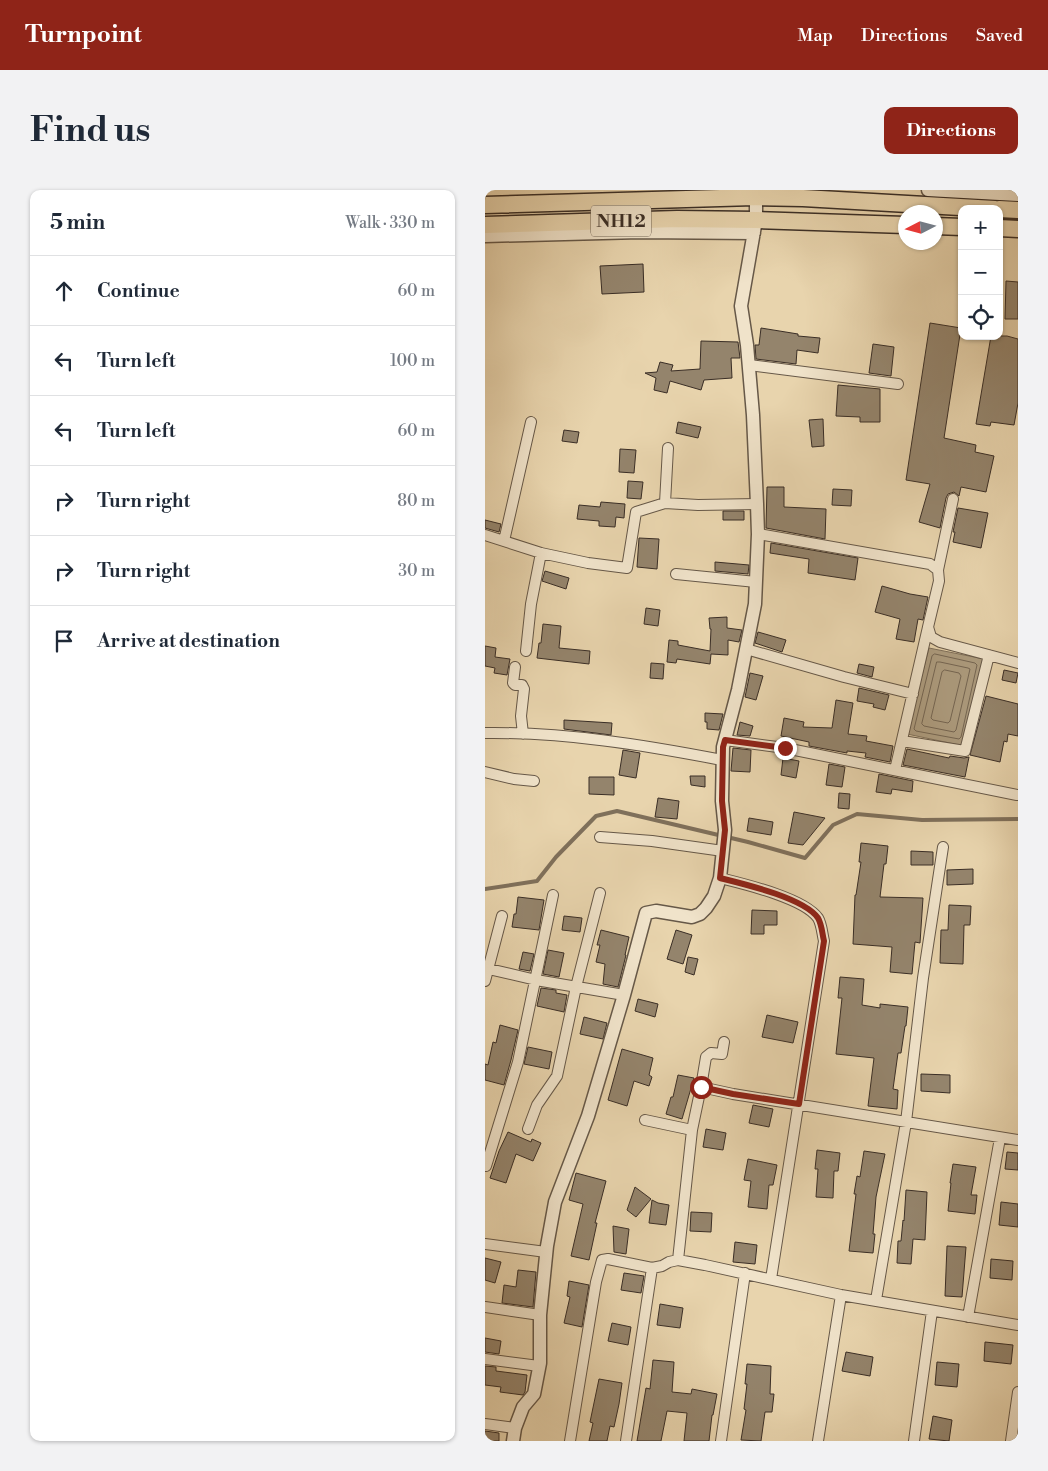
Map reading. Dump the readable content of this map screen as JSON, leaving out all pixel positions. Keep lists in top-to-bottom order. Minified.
{"streets":{"highway":["NH12"]},"north":"left","page":{"header":"Turnpoint","nav":["Map","Directions","Saved"],"buttons":"Directions","title":"Find us","heading":["5 min","Walk · 330 m"],"map_buttons":["+","−"],"list":[["Continue","60 m"],["Turn left","100 m"],["Turn left","60 m"],["Turn right","80 m"],["Turn right","30 m"],"Arrive at destination"]}}
